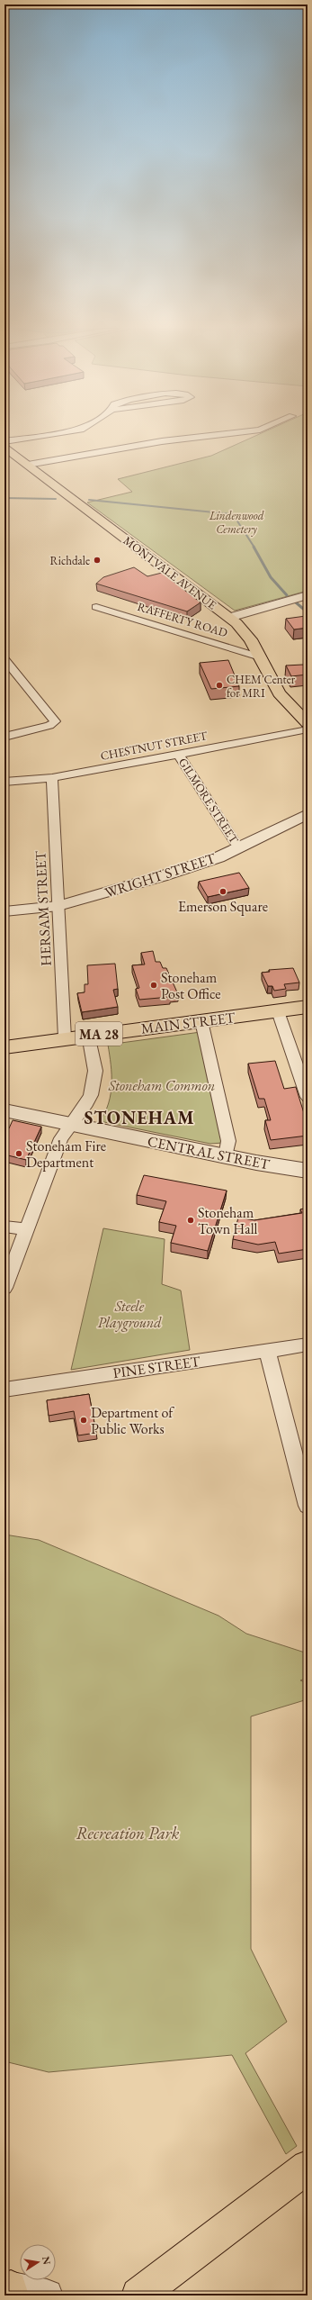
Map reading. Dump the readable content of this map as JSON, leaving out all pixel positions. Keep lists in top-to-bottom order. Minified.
{"streets":{"main road":["MONTVALE AVENUE","MAIN STREET","MA 28"],"street":["RAFFERTY ROAD","CHESTNUT STREET","GILMORE STREET","WRIGHT STREET","HERSAM STREET","CENTRAL STREET","PINE STREET"]},"crossings":[["MONTVALE AVENUE","RAFFERTY ROAD"],["CHESTNUT STREET","GILMORE STREET"],["CHESTNUT STREET","HERSAM STREET"],["GILMORE STREET","WRIGHT STREET"],["WRIGHT STREET","HERSAM STREET"],["HERSAM STREET","MAIN STREET"]],"districts":["STONEHAM"],"parks":["Lindenwood Cemetery","Stoneham Common","Steele Playground","Recreation Park"],"places":["Richdale","CHEM Center for MRI","Emerson Square","Stoneham Post Office","Stoneham Fire Department","Stoneham Town Hall","Department of Public Works"],"north":"right"}
